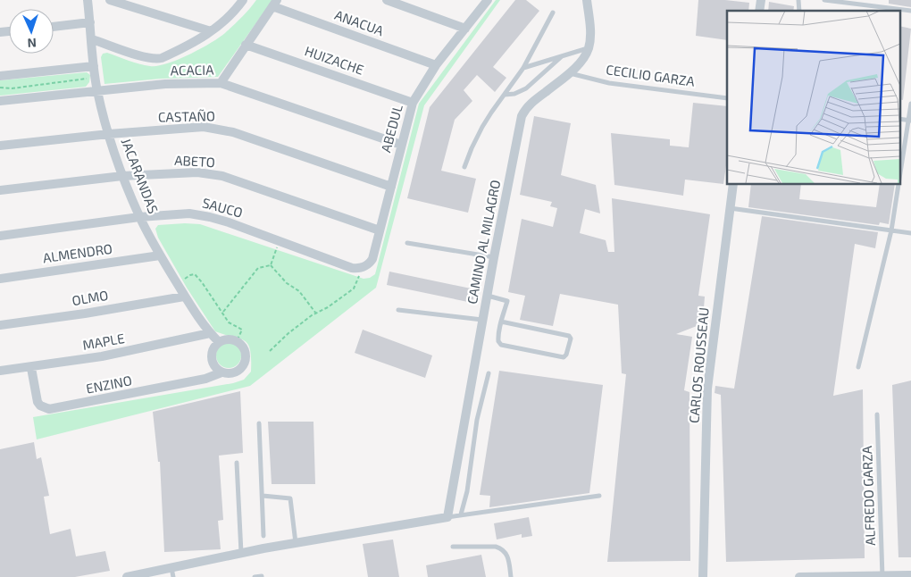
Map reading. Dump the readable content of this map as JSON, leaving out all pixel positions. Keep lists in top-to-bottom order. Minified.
{"streets":{"street":["ANACUA","HUIZACHE","ACACIA","CASTAÑO","ABEDUL","ABETO","JACARANDAS","SAUCO","CAMINO AL MILAGRO","ALMENDRO","OLMO","MAPLE","CARLOS ROUSSEAU","ENZINO"],"lane":["CECILIO GARZA","ALFREDO GARZA"]},"crossings":[["ANACUA","ABEDUL"],["HUIZACHE","ABEDUL"],["ACACIA","ABEDUL"],["ACACIA","JACARANDAS"],["CECILIO GARZA","CAMINO AL MILAGRO"],["CASTAÑO","ABEDUL"],["CASTAÑO","JACARANDAS"],["ABEDUL","ABETO"],["ABEDUL","SAUCO"],["ABETO","JACARANDAS"],["JACARANDAS","SAUCO"],["JACARANDAS","ALMENDRO"],["JACARANDAS","OLMO"],["JACARANDAS","MAPLE"],["JACARANDAS","ENZINO"],["MAPLE","ENZINO"]],"north":"bottom"}
